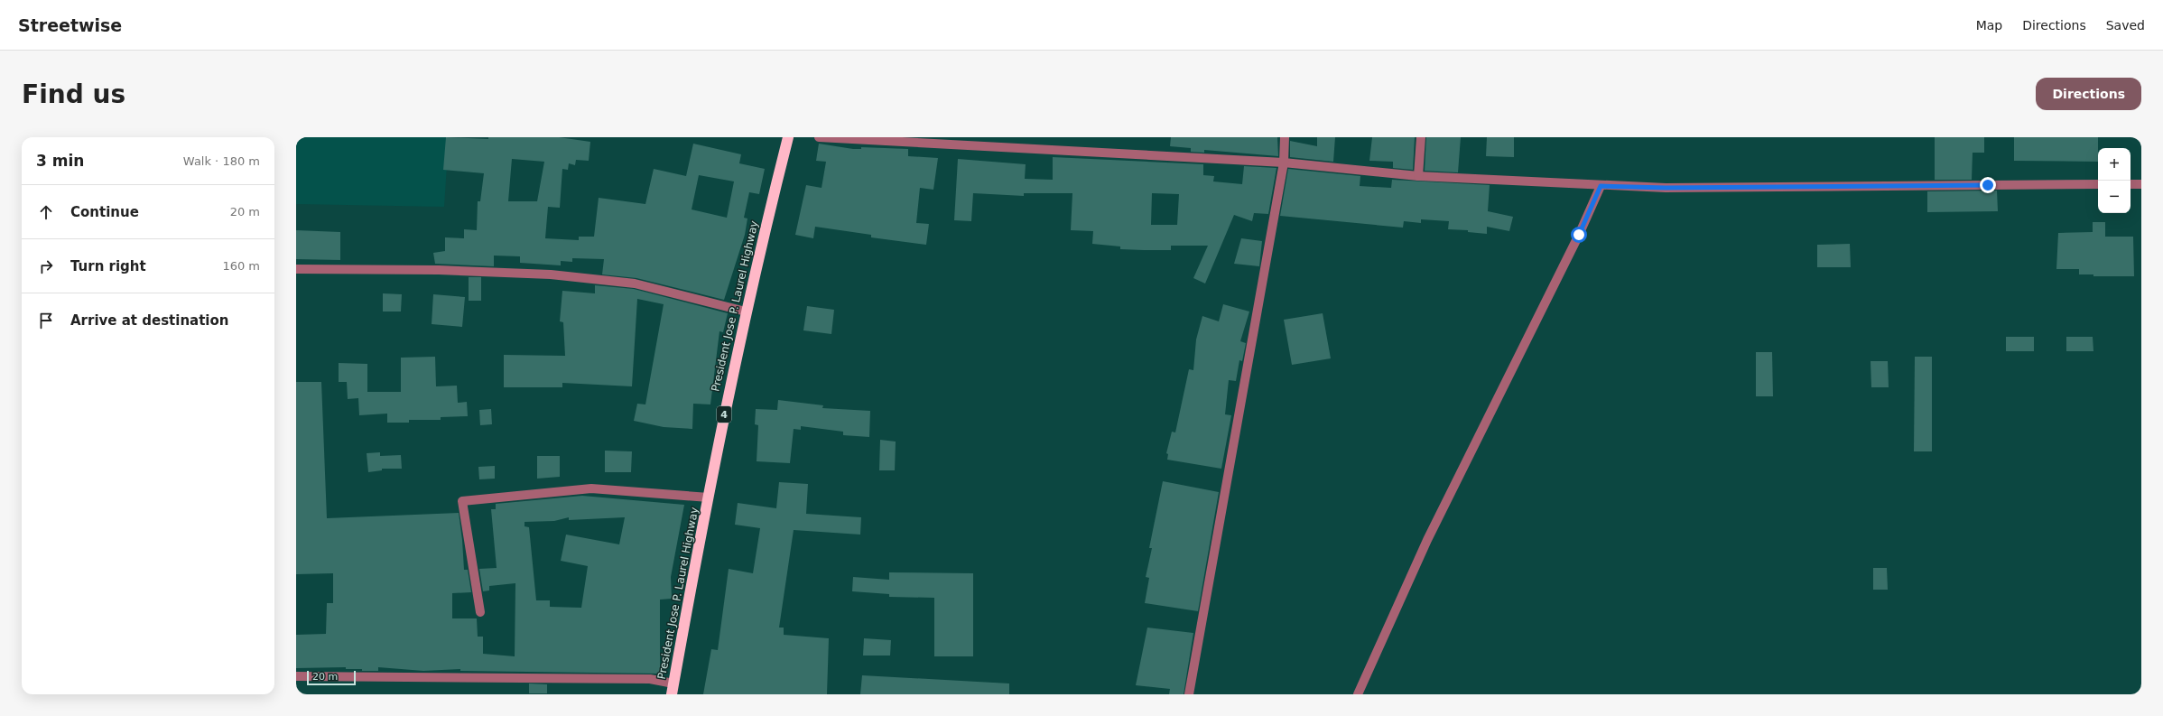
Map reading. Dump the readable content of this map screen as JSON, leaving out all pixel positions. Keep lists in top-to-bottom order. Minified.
{"streets":{"highway":["President Jose P. Laurel Highway","4"]},"scale_bar":"20 m","page":{"header":"Streetwise","nav":["Map","Directions","Saved"],"buttons":"Directions","title":"Find us","heading":["3 min","Walk · 180 m"],"map_buttons":["+","−"],"list":[["Continue","20 m"],["Turn right","160 m"],"Arrive at destination"],"scale":"20 m"}}
